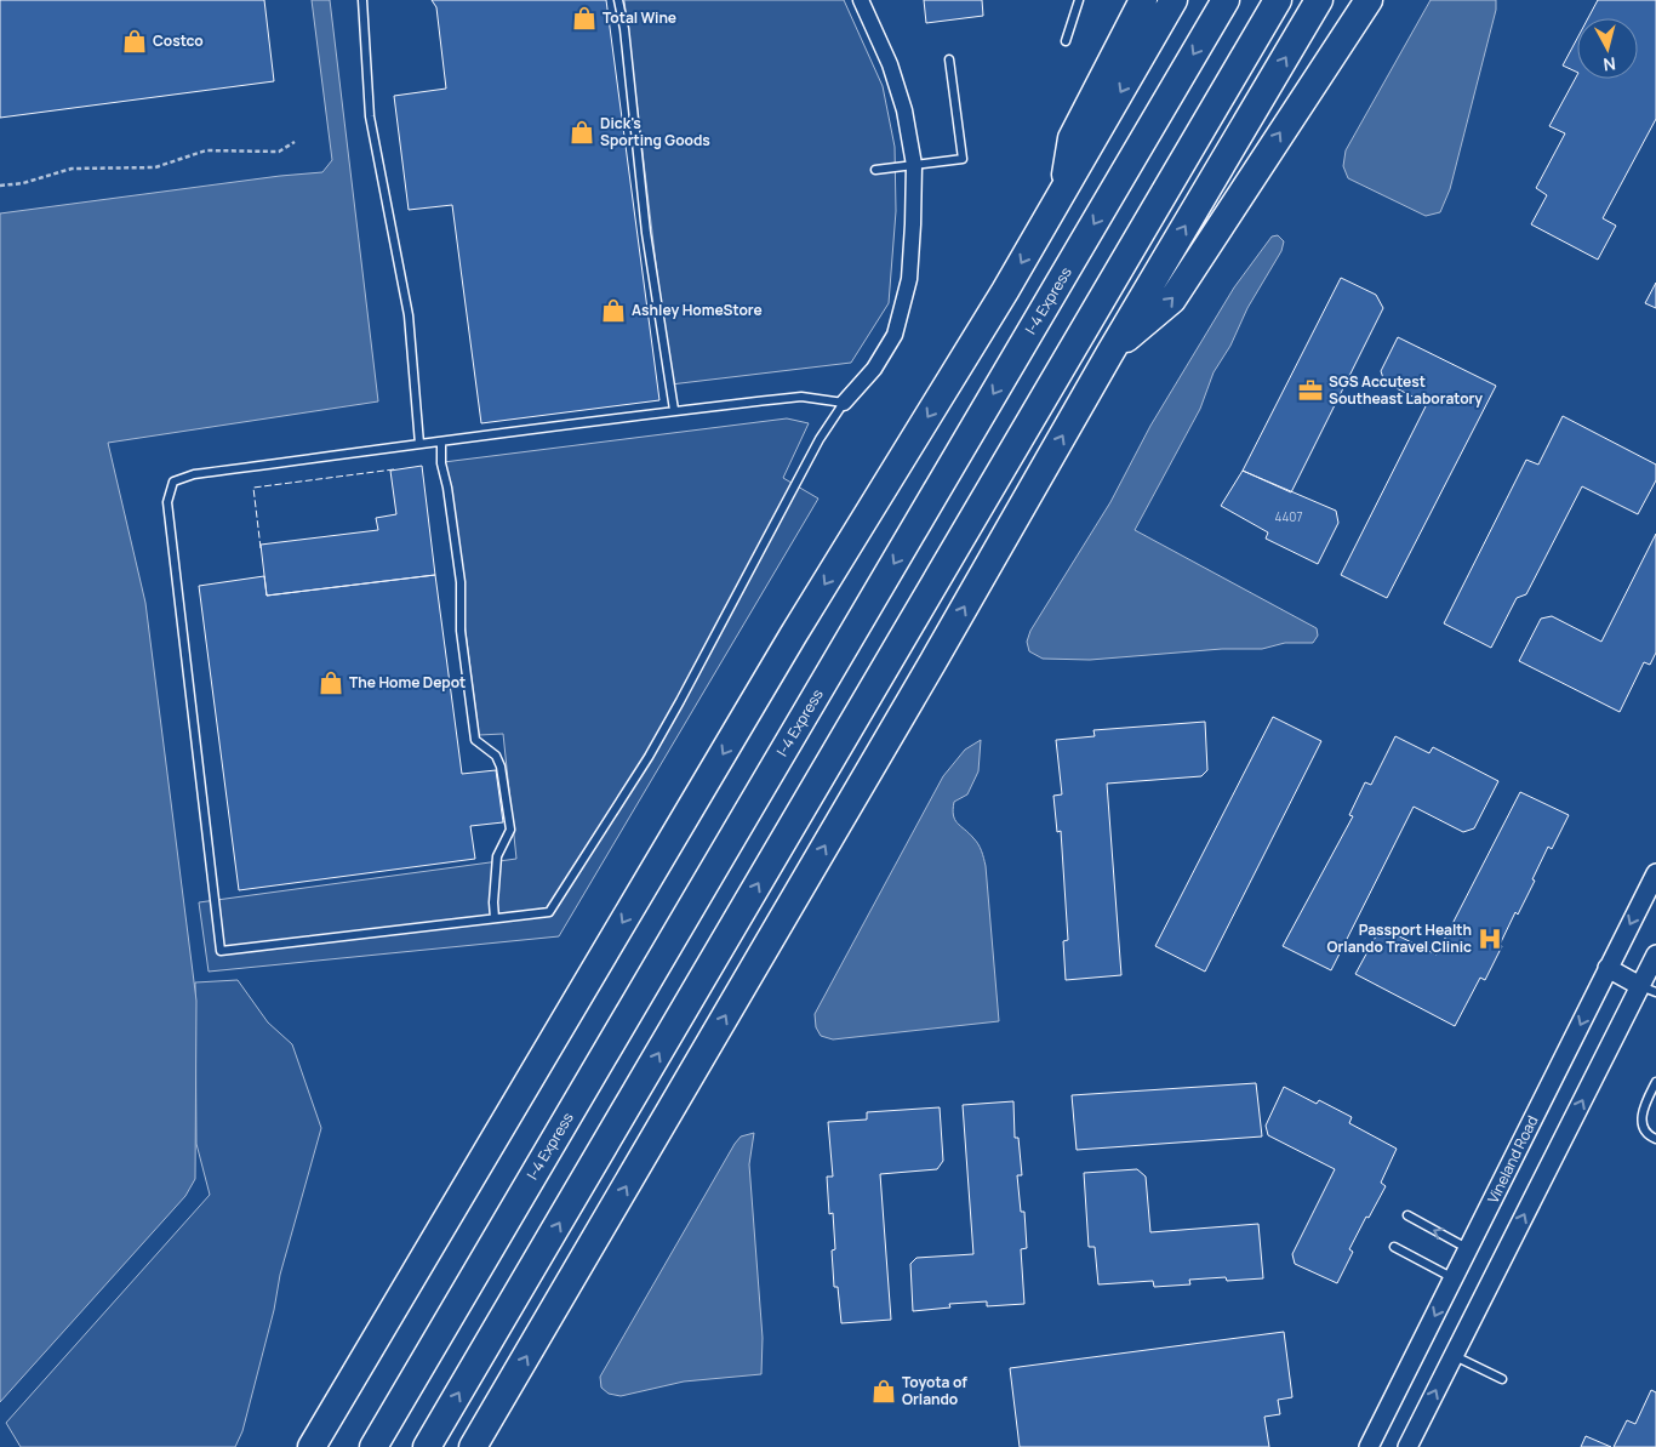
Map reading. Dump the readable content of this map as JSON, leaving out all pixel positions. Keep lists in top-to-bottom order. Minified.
{"streets":{"highway":["I-4 Express"],"street":["Vineland Road"]},"places":{"shop":["Total Wine","Costco","Dick's Sporting Goods","Ashley HomeStore","The Home Depot","Toyota of Orlando"],"office":["SGS Accutest Southeast Laboratory"],"hospital":["Passport Health Orlando Travel Clinic"]},"house_numbers":["4407"],"north":"bottom"}
